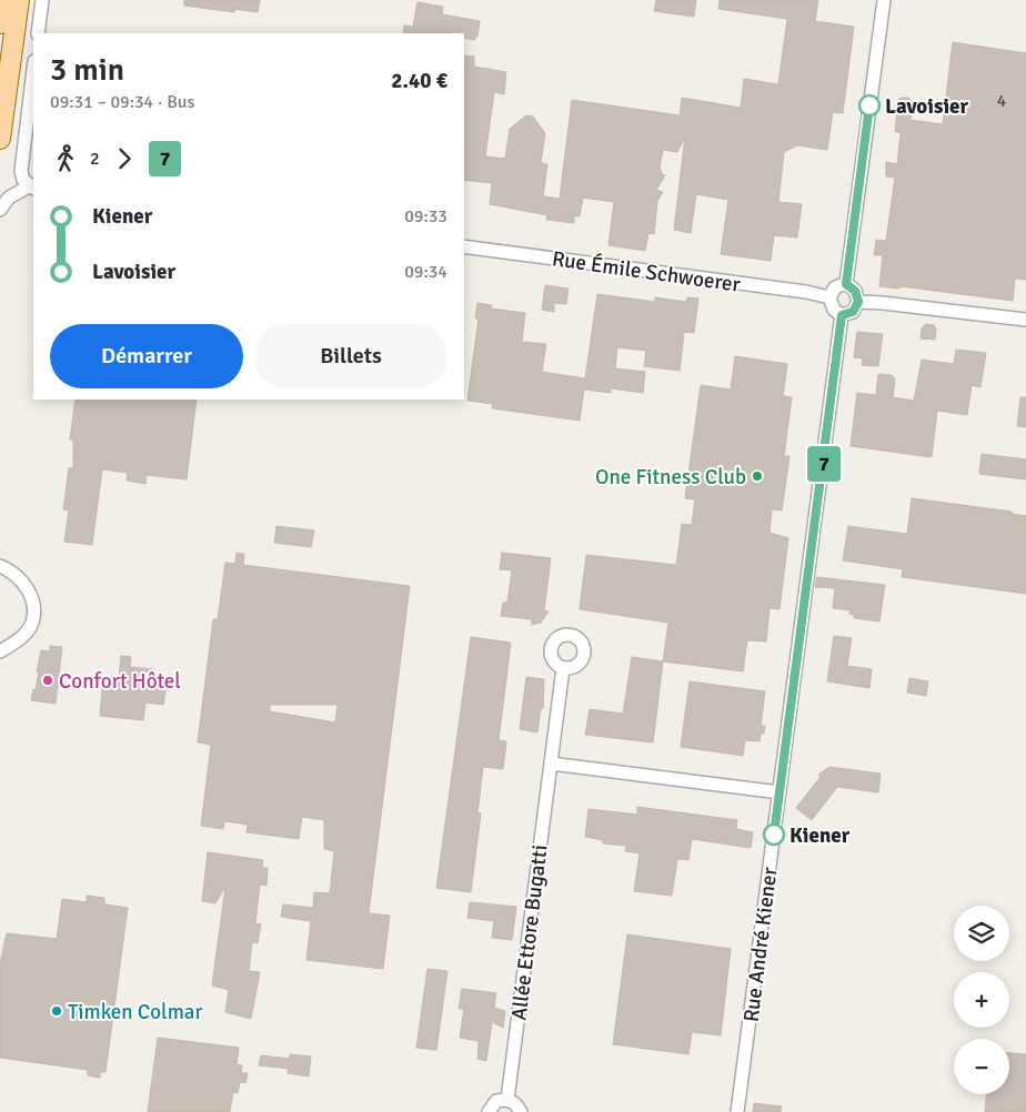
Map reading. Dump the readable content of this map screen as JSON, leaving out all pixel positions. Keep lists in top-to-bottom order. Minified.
{"streets":{"street":["Rue Émile Schwoerer","Allée Ettore Bugatti","Rue André Kiener"]},"crossings":[["Rue Émile Schwoerer","Rue André Kiener"]],"places":["Lavoisier","One Fitness Club","Confort Hôtel","Kiener","Timken Colmar"],"lines":["bus line 7"],"house_numbers":["4"],"page":{"on_map":"7","heading":["3 min","09:31 – 09:34 · Bus","2.40 €"],"legs":["2","7"],"list":[{"name":"Kiener","value":"09:33"},{"name":"Lavoisier","value":"09:34"}],"buttons":["Démarrer","Billets"],"map_buttons":["+","−"]}}
